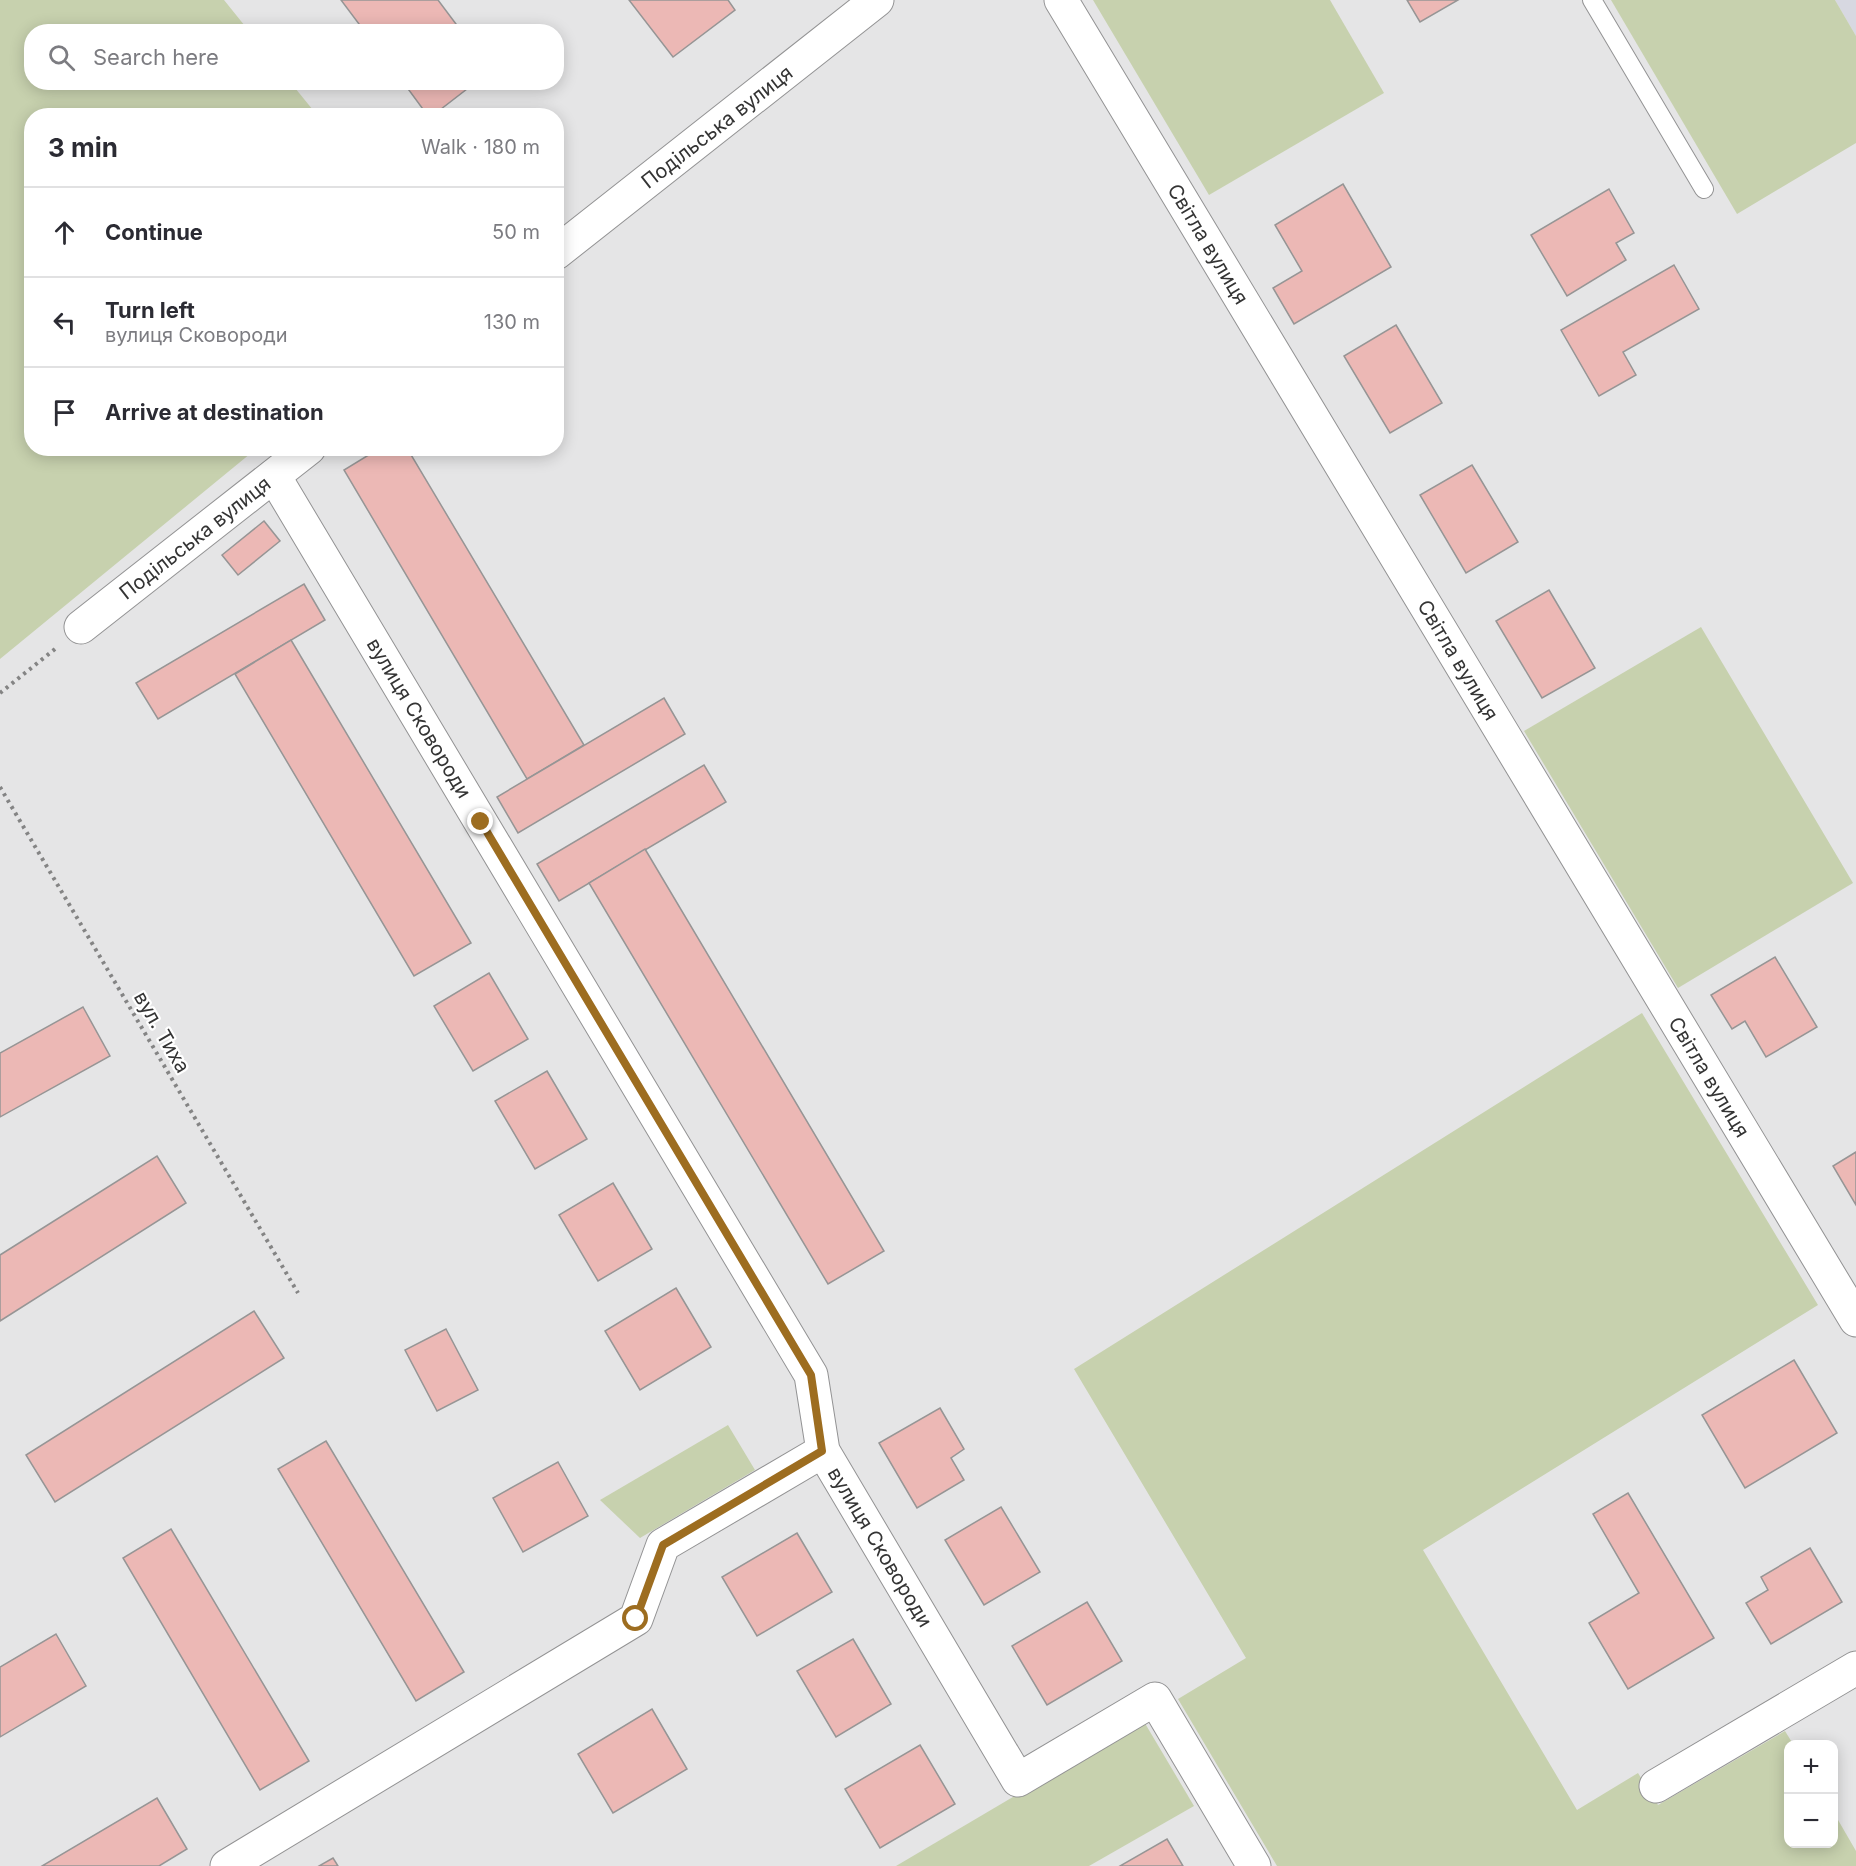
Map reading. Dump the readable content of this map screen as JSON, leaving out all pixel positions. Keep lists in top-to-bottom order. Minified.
{"streets":{"street":["Подільська вулиця","Світла вулиця","вулиця Сковороди"],"path":["вул. Тиха"]},"crossings":[["Подільська вулиця","вулиця Сковороди"]],"page":{"search":"Search here","heading":["3 min","Walk · 180 m"],"list":[["Continue","50 m"],["Turn left","вулиця Сковороди","130 m"],"Arrive at destination"],"map_buttons":["+","−"]}}
